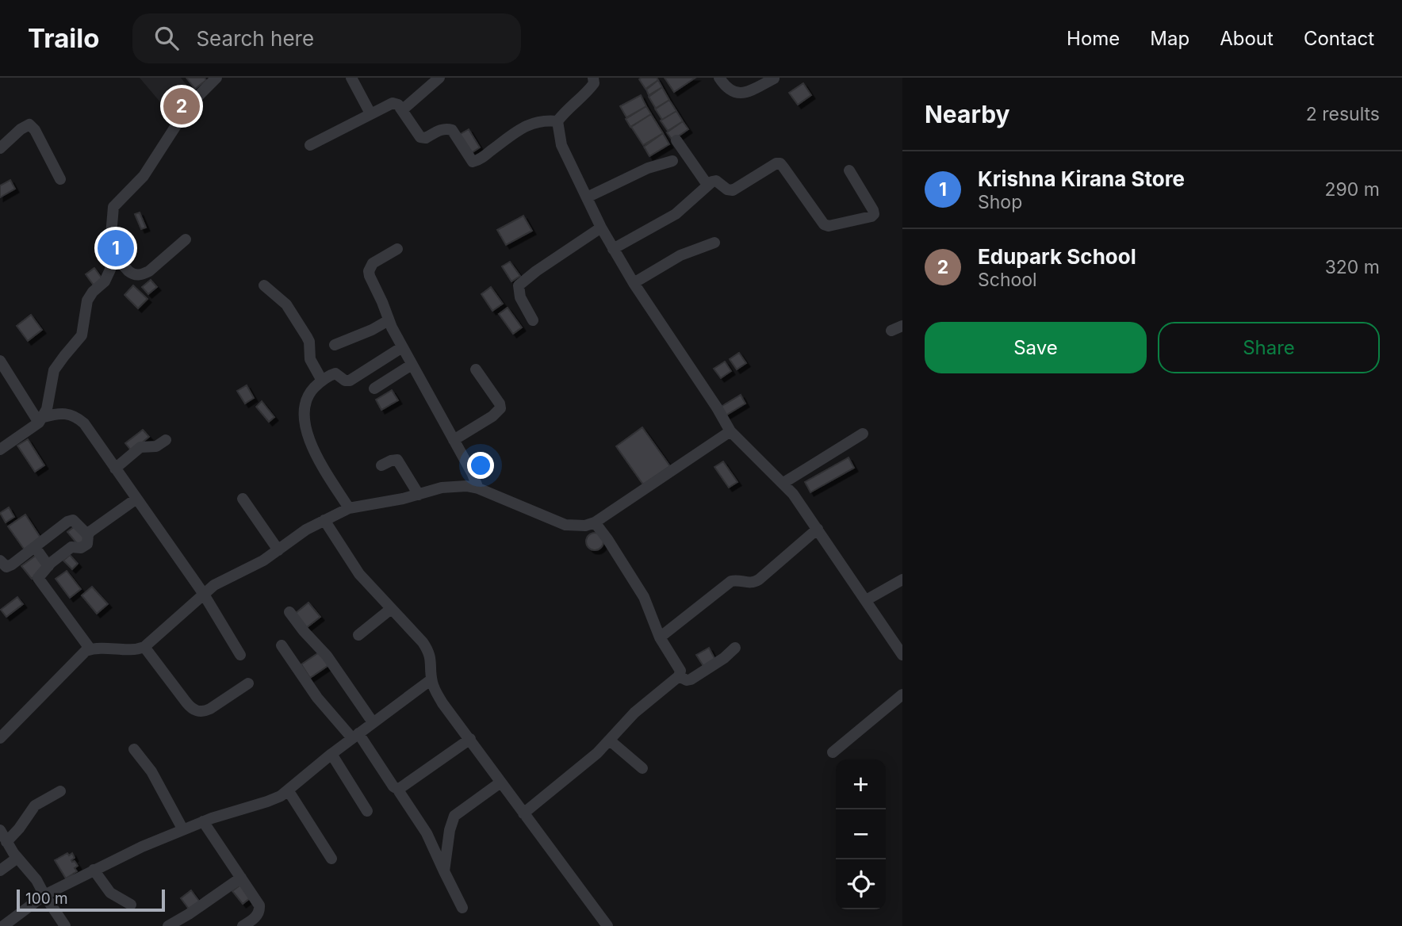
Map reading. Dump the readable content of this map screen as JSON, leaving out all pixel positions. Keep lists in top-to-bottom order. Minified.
{"scale_bar":"100 m","page":{"header":"Trailo","search":"Search here","nav":["Home","Map","About","Contact"],"heading":["Nearby","2 results"],"pins":["2","1"],"list":[{"mark":"1","name":"Krishna Kirana Store","note":"Shop","value":"290 m"},{"mark":"2","name":"Edupark School","note":"School","value":"320 m"}],"buttons":["Save","Share"],"map_buttons":["+","−"],"scale":"100 m"}}
